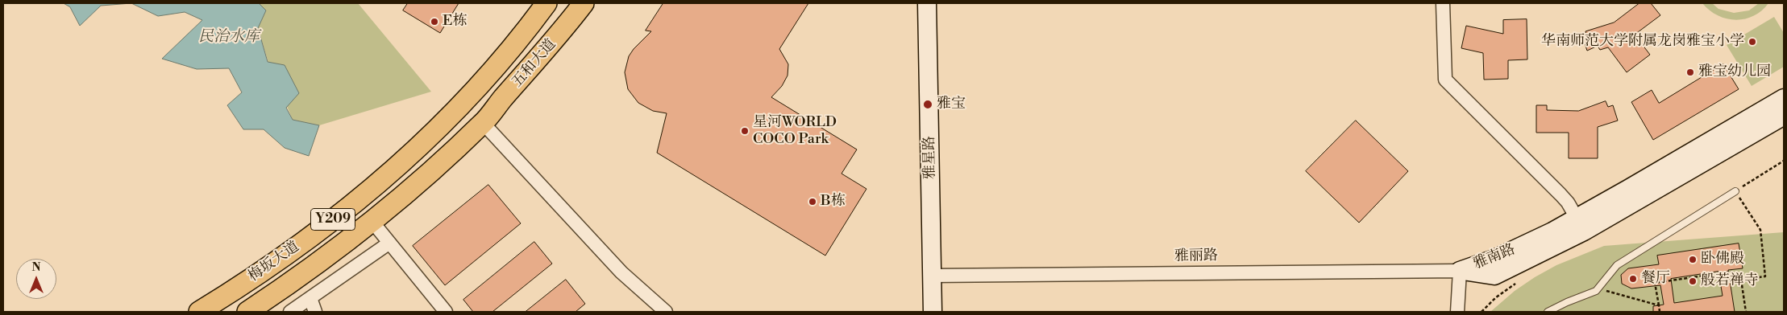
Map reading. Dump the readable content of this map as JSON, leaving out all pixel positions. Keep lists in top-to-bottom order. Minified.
{"streets":{"main road":["五和大道","Y209","梅坂大道"],"street":["雅星路","雅丽路","雅南路"]},"crossings":[["五和大道","梅坂大道"],["雅星路","雅丽路"],["雅丽路","雅南路"]],"water":["民治水库"],"places":["E栋","华南师范大学附属龙岗雅宝小学","雅宝幼儿园","雅宝","星河WORLD COCO Park","B栋","卧佛殿","餐厅","般若禅寺"],"north":"top"}
